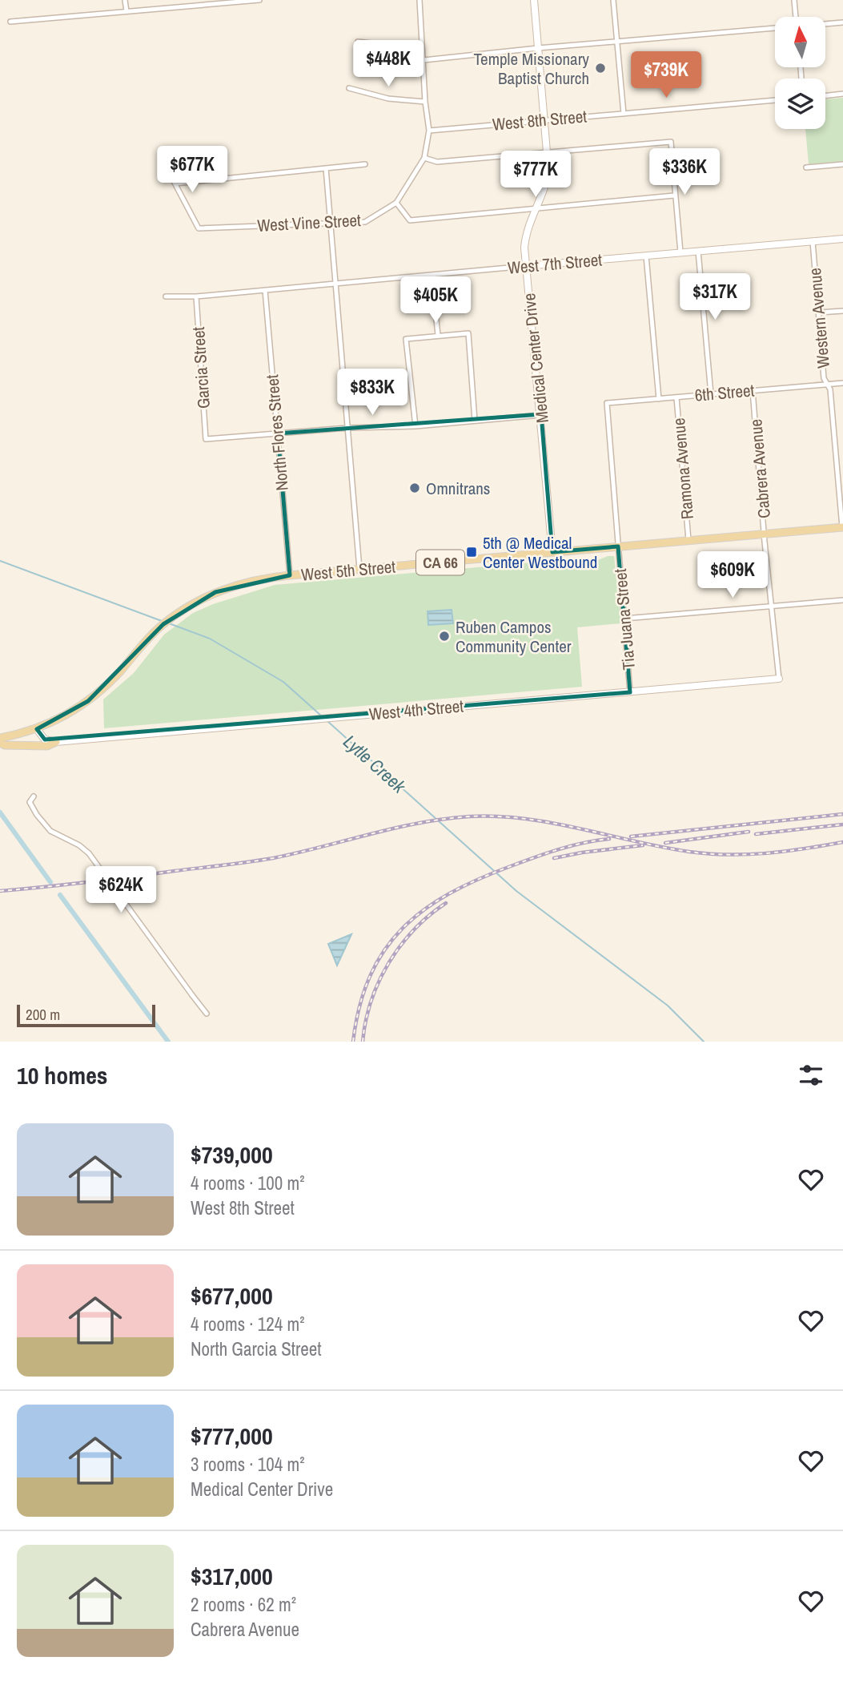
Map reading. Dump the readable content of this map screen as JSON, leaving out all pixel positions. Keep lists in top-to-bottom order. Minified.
{"streets":{"main road":["CA 66","West 5th Street"],"street":["West 8th Street","West Vine Street","West 7th Street","Western Avenue","Medical Center Drive","Garcia Street","6th Street","North Flores Street","Ramona Avenue","Cabrera Avenue","Tia Juana Street","West 4th Street"]},"crossings":[["West 8th Street","Medical Center Drive"],["West 7th Street","Western Avenue"],["West 7th Street","Medical Center Drive"],["West 7th Street","Garcia Street"],["West 7th Street","North Flores Street"],["West 7th Street","Ramona Avenue"],["Western Avenue","6th Street"],["Western Avenue","West 5th Street"],["Medical Center Drive","West 5th Street"],["Garcia Street","North Flores Street"],["6th Street","Ramona Avenue"],["6th Street","Cabrera Avenue"],["6th Street","Tia Juana Street"],["North Flores Street","West 5th Street"],["Ramona Avenue","West 5th Street"],["Cabrera Avenue","West 5th Street"],["Cabrera Avenue","West 4th Street"],["CA 66","West 5th Street"],["West 5th Street","Tia Juana Street"],["Tia Juana Street","West 4th Street"]],"water":["Lytle Creek"],"places":{"other":["Temple Missionary Baptist Church","Omnitrans","Ruben Campos Community Center"],"transit":["5th @ Medical Center Westbound"]},"scale_bar":"200 m","north":"top","page":{"price":["$448K","$739K","$677K","$336K","$777K","$317K","$405K","$833K","$609K","$624K"],"scale":"200 m","heading":"10 homes","list":[{"name":"$739,000","note":"4 rooms · 100 m² · West 8th Street"},{"name":"$677,000","note":"4 rooms · 124 m² · North Garcia Street"},{"name":"$777,000","note":"3 rooms · 104 m² · Medical Center Drive"},{"name":"$317,000","note":"2 rooms · 62 m² · Cabrera Avenue"}]}}
